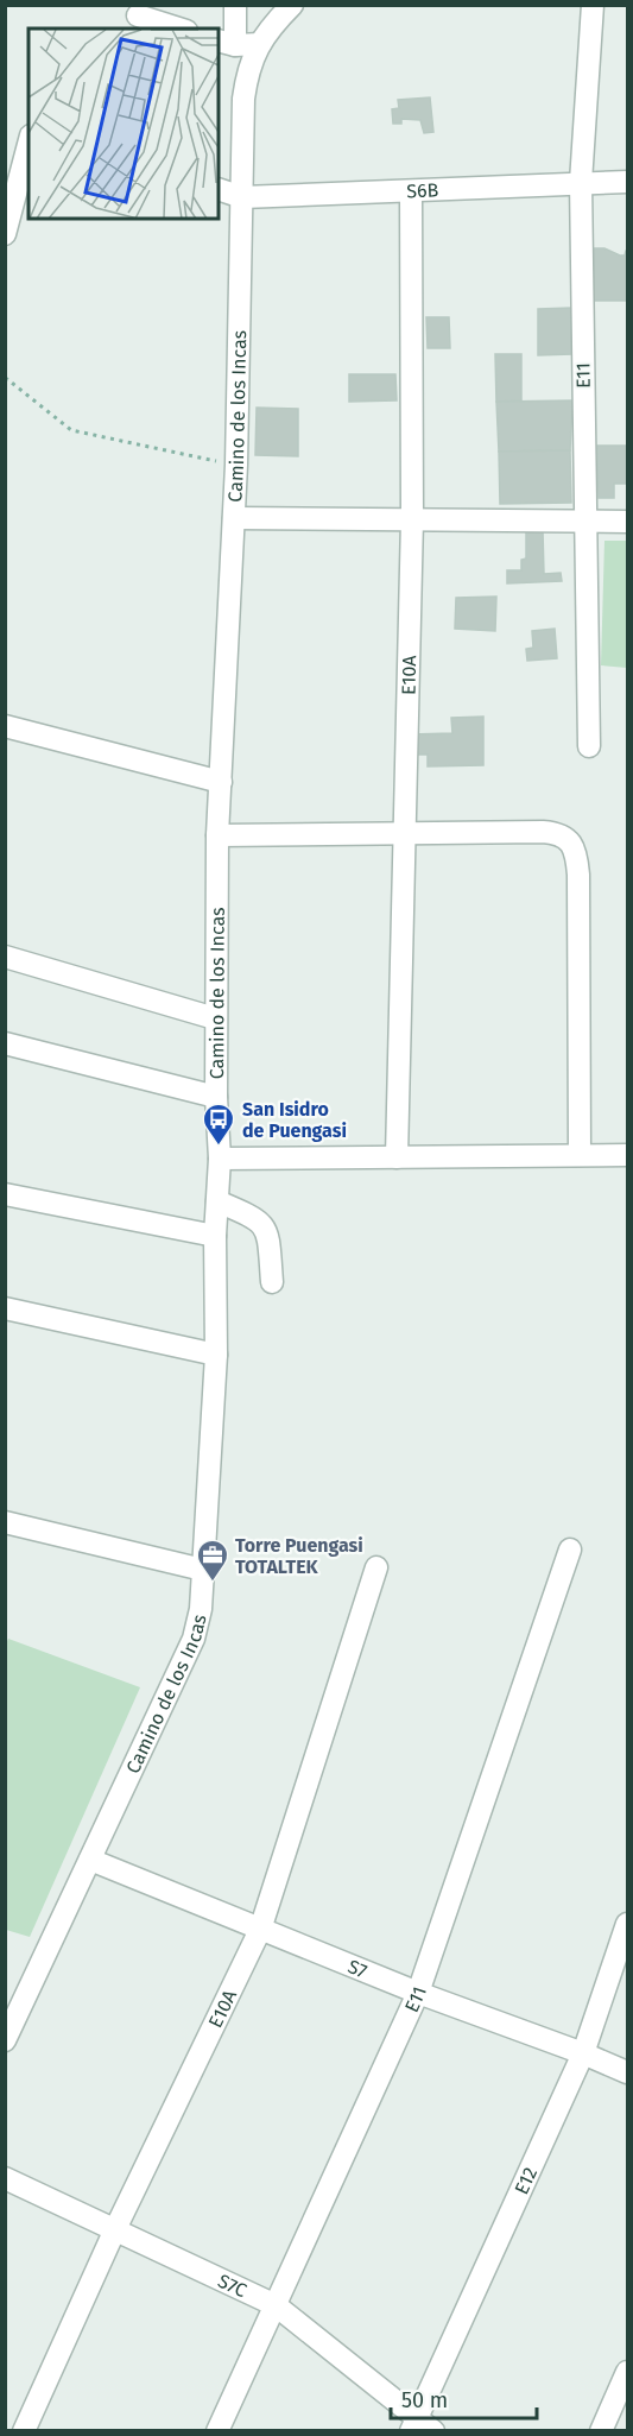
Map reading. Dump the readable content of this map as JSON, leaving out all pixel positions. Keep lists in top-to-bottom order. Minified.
{"streets":{"street":["S6B","E11","Camino de los Incas","E10A","S7","E12","S7C"]},"crossings":[["S6B","E11"],["S6B","Camino de los Incas"],["S6B","E10A"],["E11","S7"],["E11","S7C"],["Camino de los Incas","S7"],["E10A","S7"],["E10A","S7C"],["S7","E12"],["E12","S7C"]],"places":{"bus stop":["San Isidro de Puengasi"],"office":["Torre Puengasi TOTALTEK"]},"scale_bar":"50 m"}
